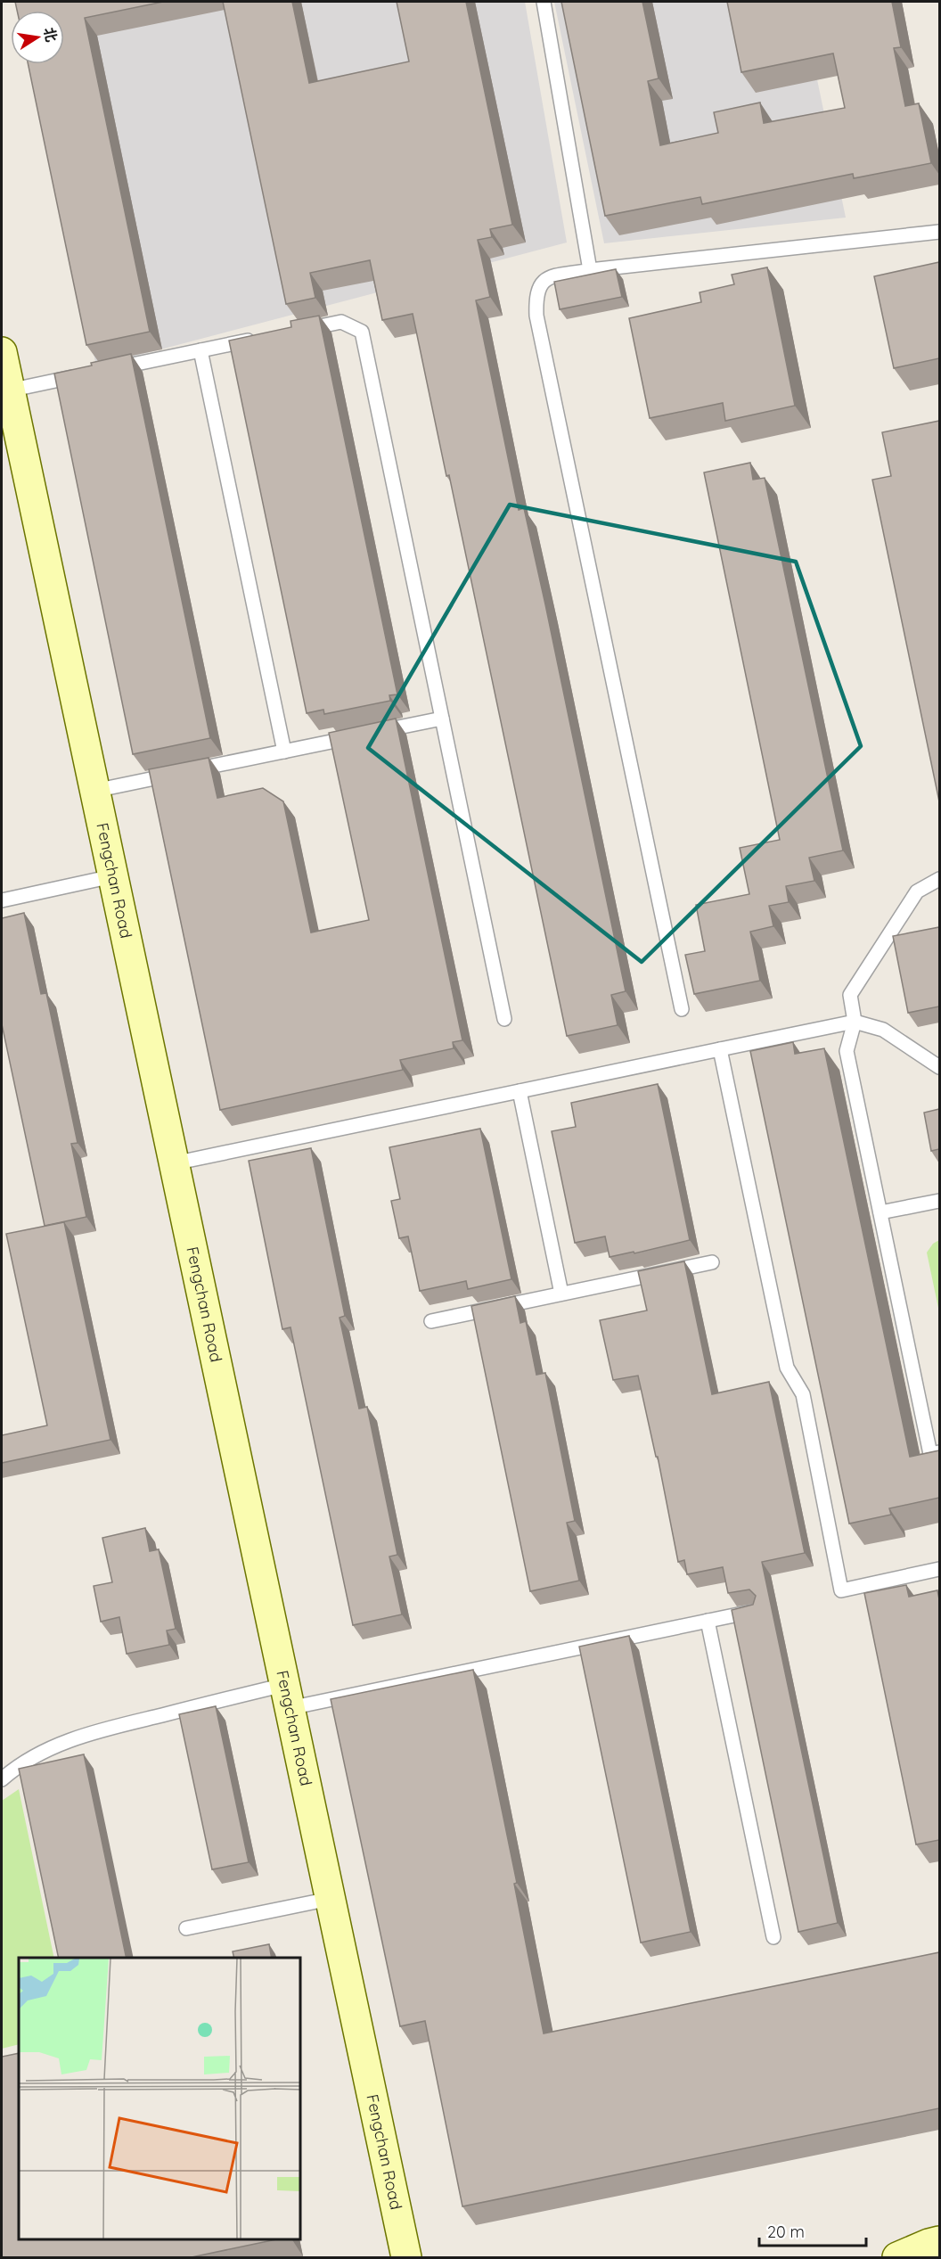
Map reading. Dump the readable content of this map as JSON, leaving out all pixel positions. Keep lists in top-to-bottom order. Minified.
{"streets":{"street":["Fengchan Road"]},"scale_bar":"20 m","north":"right"}
